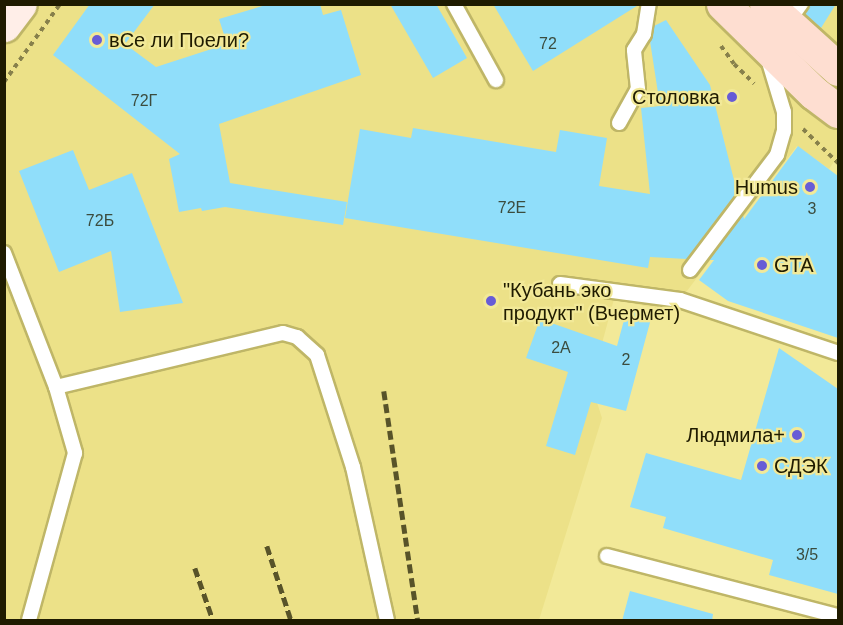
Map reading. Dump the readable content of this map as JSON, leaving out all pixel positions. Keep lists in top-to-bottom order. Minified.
{"places":["вСе ли Поели?","Столовка","Humus","GTA","\"Кубань эко продукт\" (Вчермет)","Людмила+","СДЭК"],"house_numbers":["72","72Г","72Е","3","72Б","2А","2","3/5"]}
